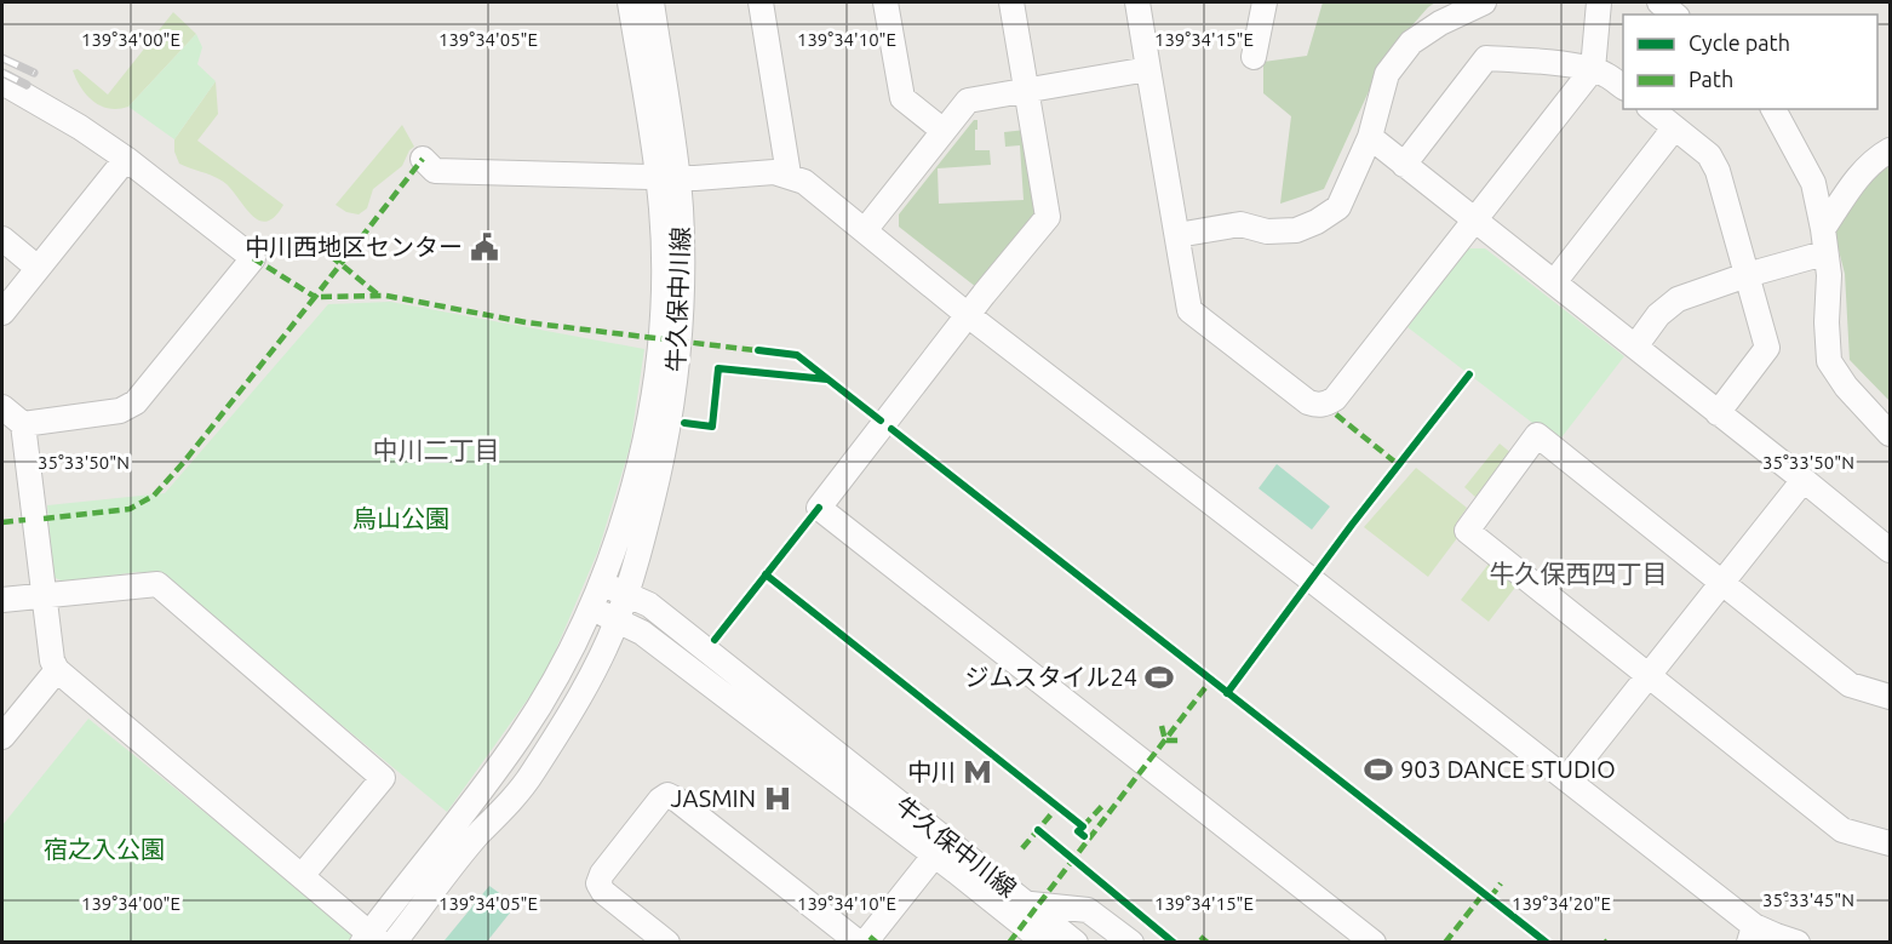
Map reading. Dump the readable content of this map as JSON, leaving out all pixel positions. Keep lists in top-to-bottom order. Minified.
{"streets":{"street":["牛久保中川線"]},"districts":["中川二丁目","牛久保西四丁目"],"parks":["烏山公園","宿之入公園"],"places":{"public building":["中川西地区センター"],"sports":["ジムスタイル24","903 DANCE STUDIO"],"metro station":["中川"],"hospital":["JASMIN"]},"legend":["Cycle path","Path"],"coordinates":["139°34'00\"E","139°34'05\"E","139°34'10\"E","139°34'15\"E","35°33'50\"N","35°33'45\"N","139°34'20\"E"]}
